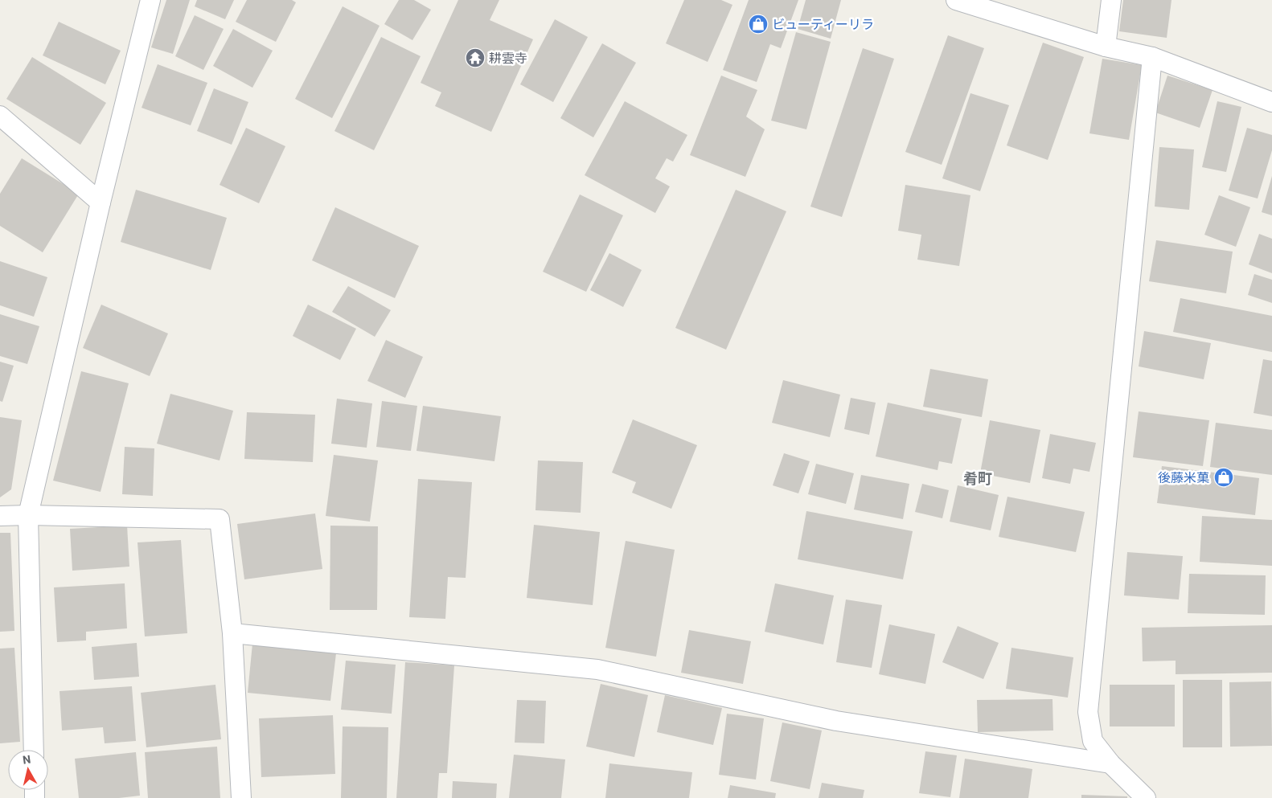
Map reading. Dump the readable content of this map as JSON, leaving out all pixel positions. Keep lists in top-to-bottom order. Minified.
{"districts":["肴町"],"places":{"shop":["ビューティーリラ","後藤米菓"],"temple":["耕雲寺"]},"north":"top"}
